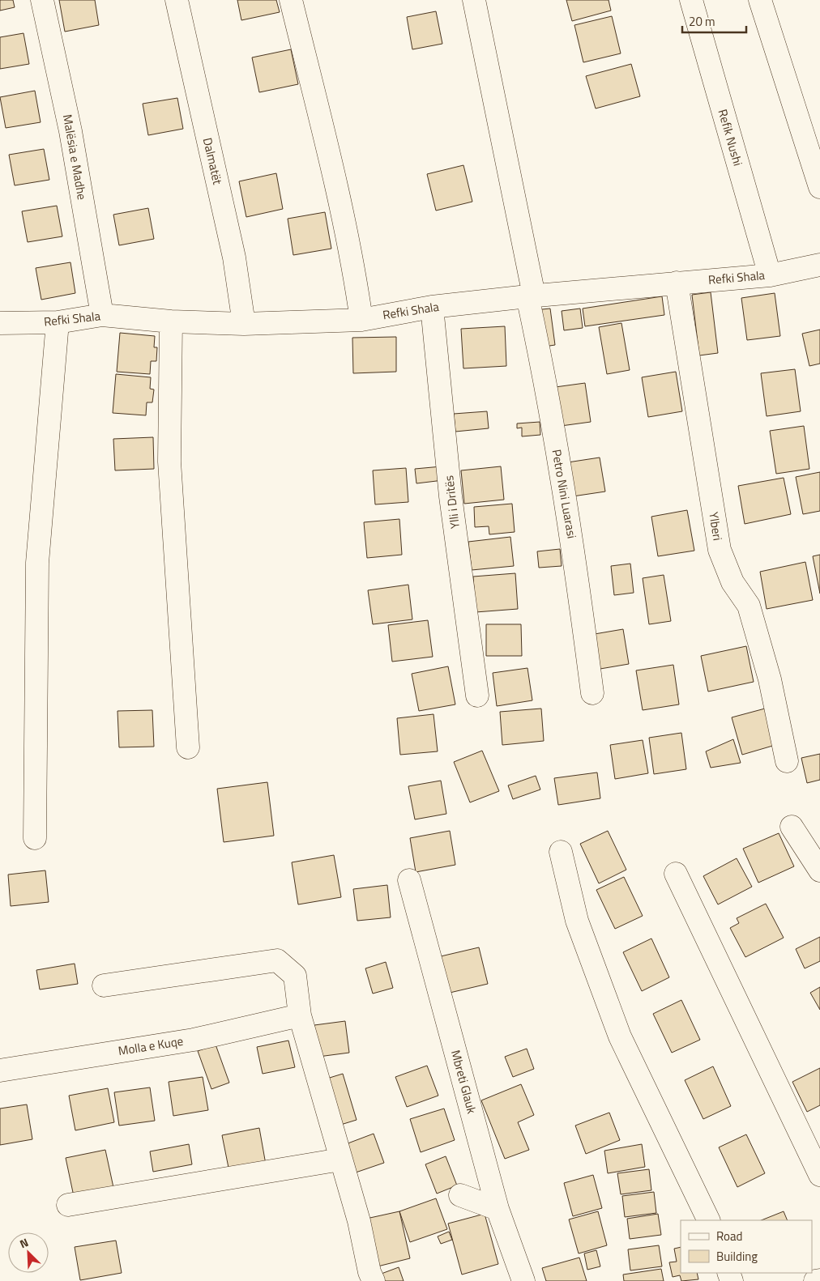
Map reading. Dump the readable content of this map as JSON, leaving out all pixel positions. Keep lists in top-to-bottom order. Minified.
{"streets":{"street":["Refik Nushi","Malësia e Madhe","Dalmatët","Refki Shala","Petro Nini Luarasi","Ylli i Dritës","Ylberi","Molla e Kuqe","Mbreti Glauk"]},"crossings":[["Refik Nushi","Refki Shala"],["Malësia e Madhe","Refki Shala"],["Dalmatët","Refki Shala"],["Refki Shala","Petro Nini Luarasi"],["Refki Shala","Ylli i Dritës"],["Refki Shala","Ylberi"]],"legend":["Road","Building"],"scale_bar":"20 m","north":"top left"}
